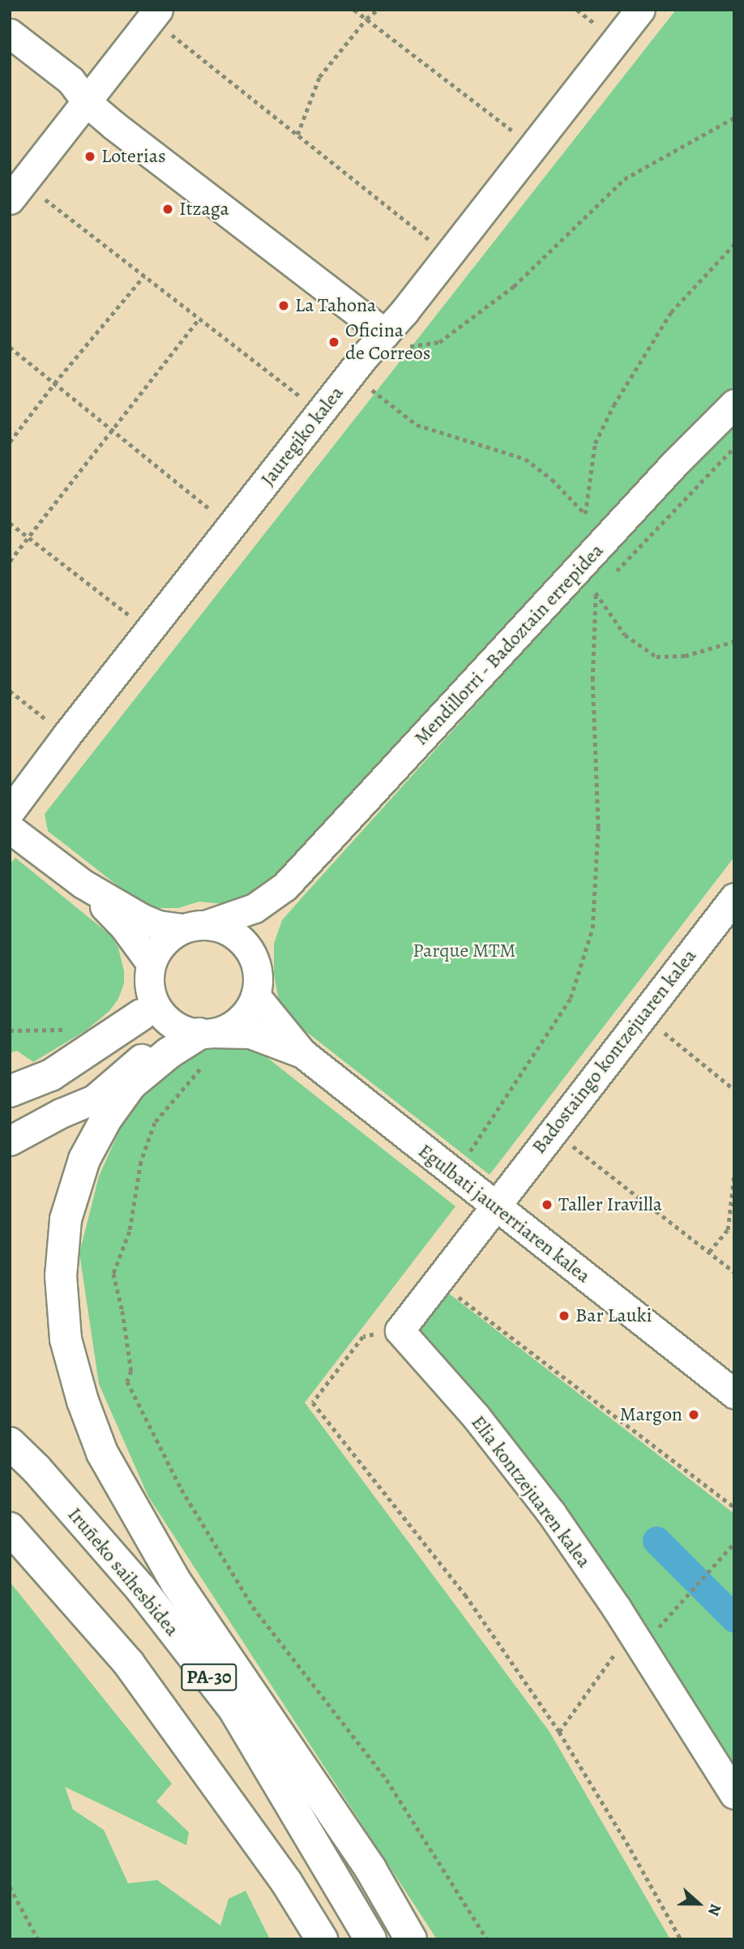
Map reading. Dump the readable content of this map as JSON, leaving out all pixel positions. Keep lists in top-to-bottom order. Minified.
{"streets":{"highway":["Iruñeko saihesbidea","PA-30"],"street":["Jauregiko kalea","Mendillorri - Badoztain errepidea","Badostaingo kontzejuaren kalea","Egulbati jaurerriaren kalea","Elia kontzejuaren kalea"]},"crossings":[["Mendillorri - Badoztain errepidea","Egulbati jaurerriaren kalea"],["Badostaingo kontzejuaren kalea","Egulbati jaurerriaren kalea"]],"parks":["Parque MTM"],"places":["Loterias","Itzaga","La Tahona","Oficina de Correos","Taller Iravilla","Bar Lauki","Margon"],"north":"right"}
